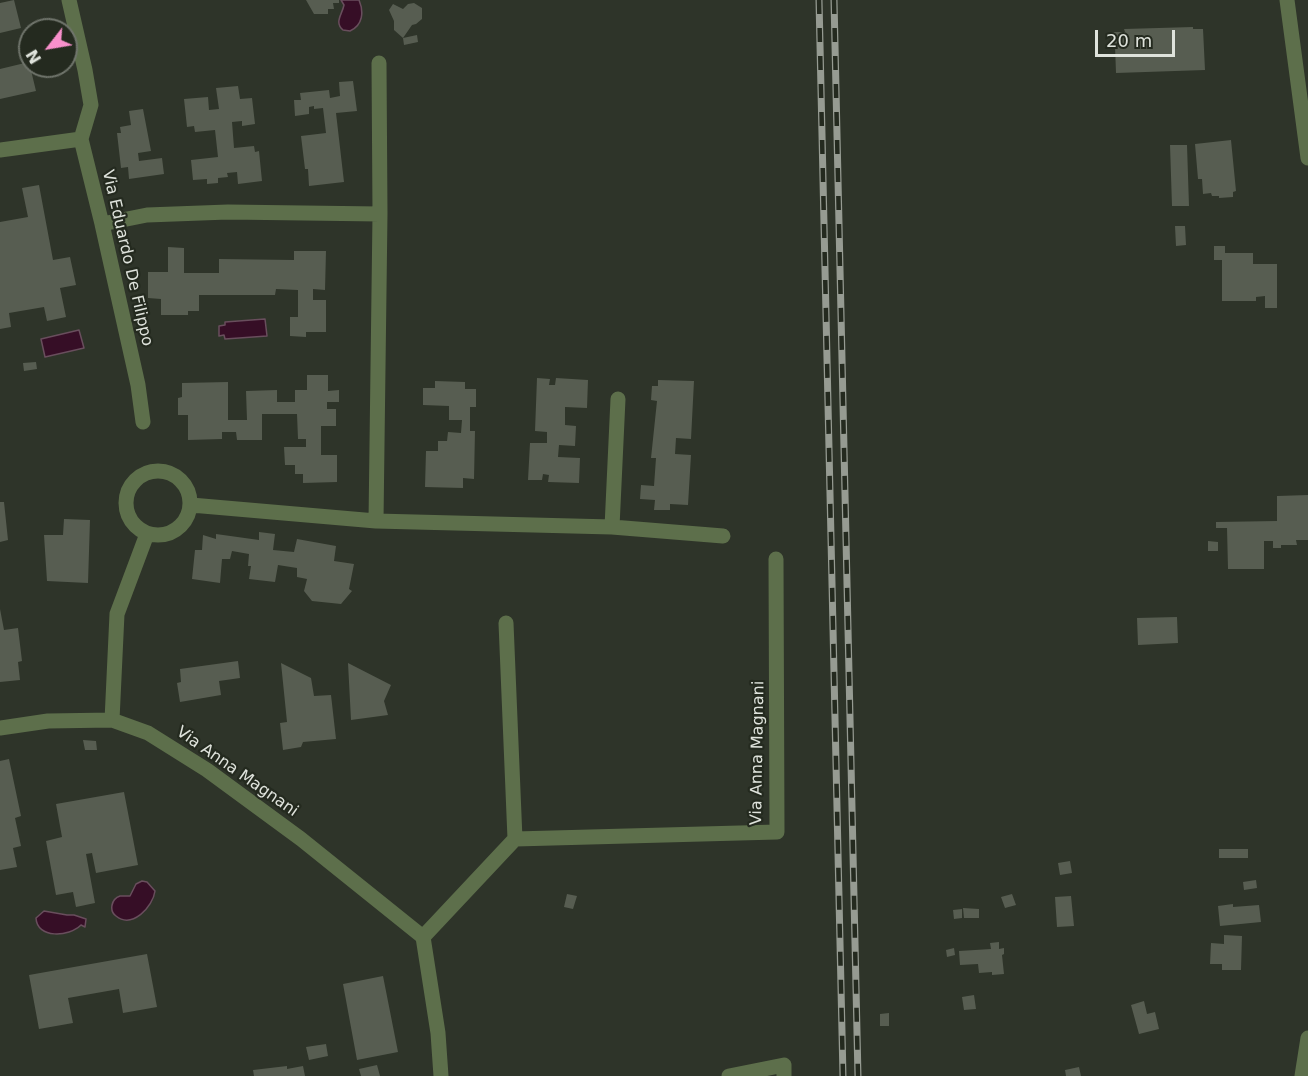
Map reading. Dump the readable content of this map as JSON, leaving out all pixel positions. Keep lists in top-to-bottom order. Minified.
{"streets":{"street":["Via Eduardo De Filippo","Via Anna Magnani"]},"scale_bar":"20 m","north":"bottom left"}
